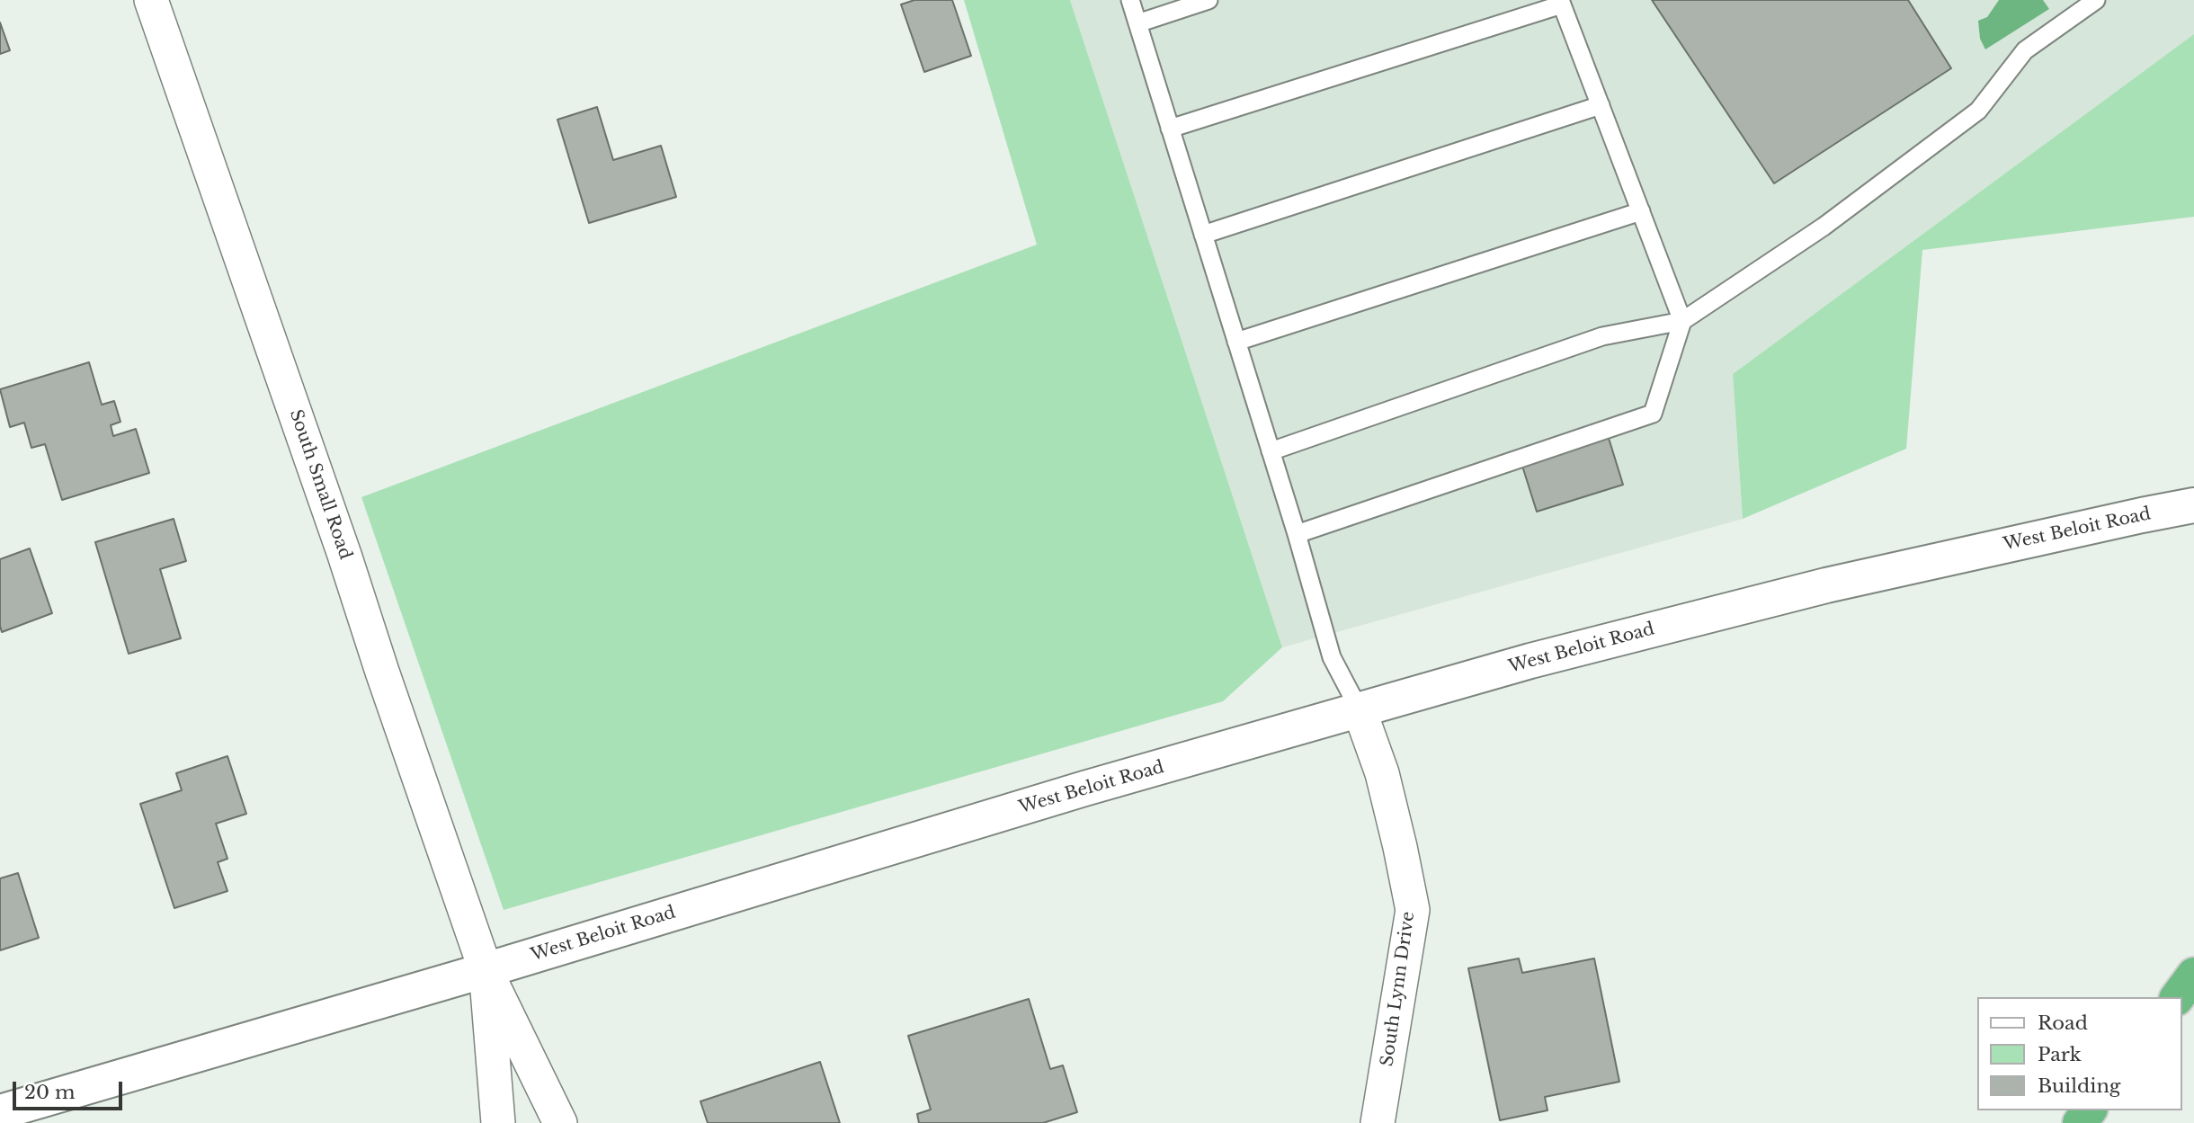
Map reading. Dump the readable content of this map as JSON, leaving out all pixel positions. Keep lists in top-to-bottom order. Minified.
{"streets":{"main road":["West Beloit Road"],"street":["South Small Road","South Lynn Drive"]},"crossings":[["South Small Road","West Beloit Road"],["West Beloit Road","South Lynn Drive"]],"legend":["Road","Park","Building"],"scale_bar":"20 m"}
